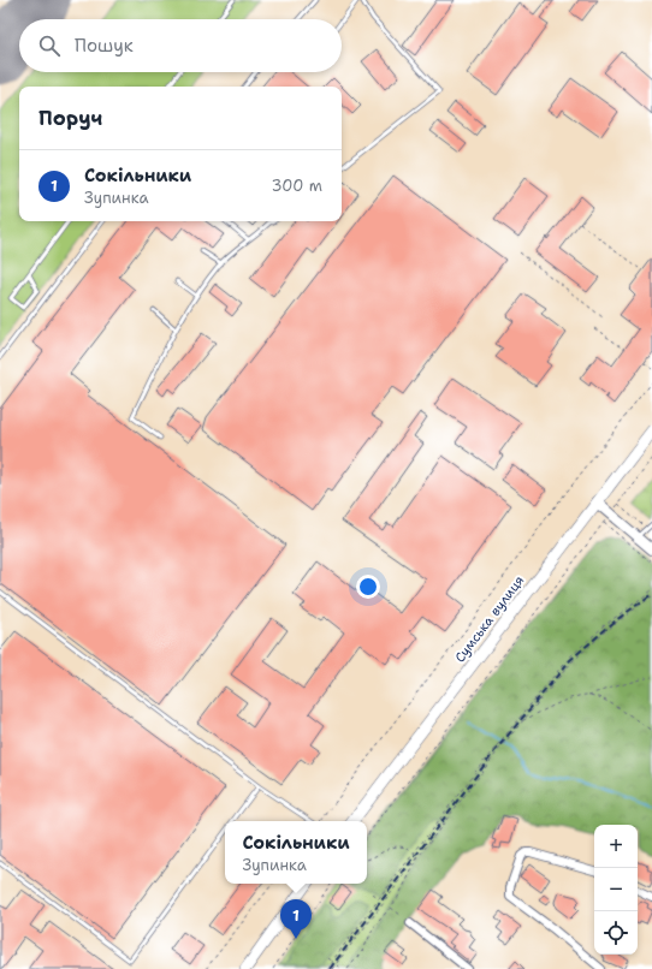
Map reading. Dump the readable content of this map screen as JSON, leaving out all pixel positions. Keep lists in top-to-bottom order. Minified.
{"streets":{"main road":["Сумська вулиця"]},"page":{"search":"Пошук","heading":"Поруч","list":[{"mark":"1","name":"Сокільники","note":"Зупинка","value":"300 m"}],"popup":["Сокільники","Зупинка"],"map_buttons":["+","−"],"pins":"1"}}
